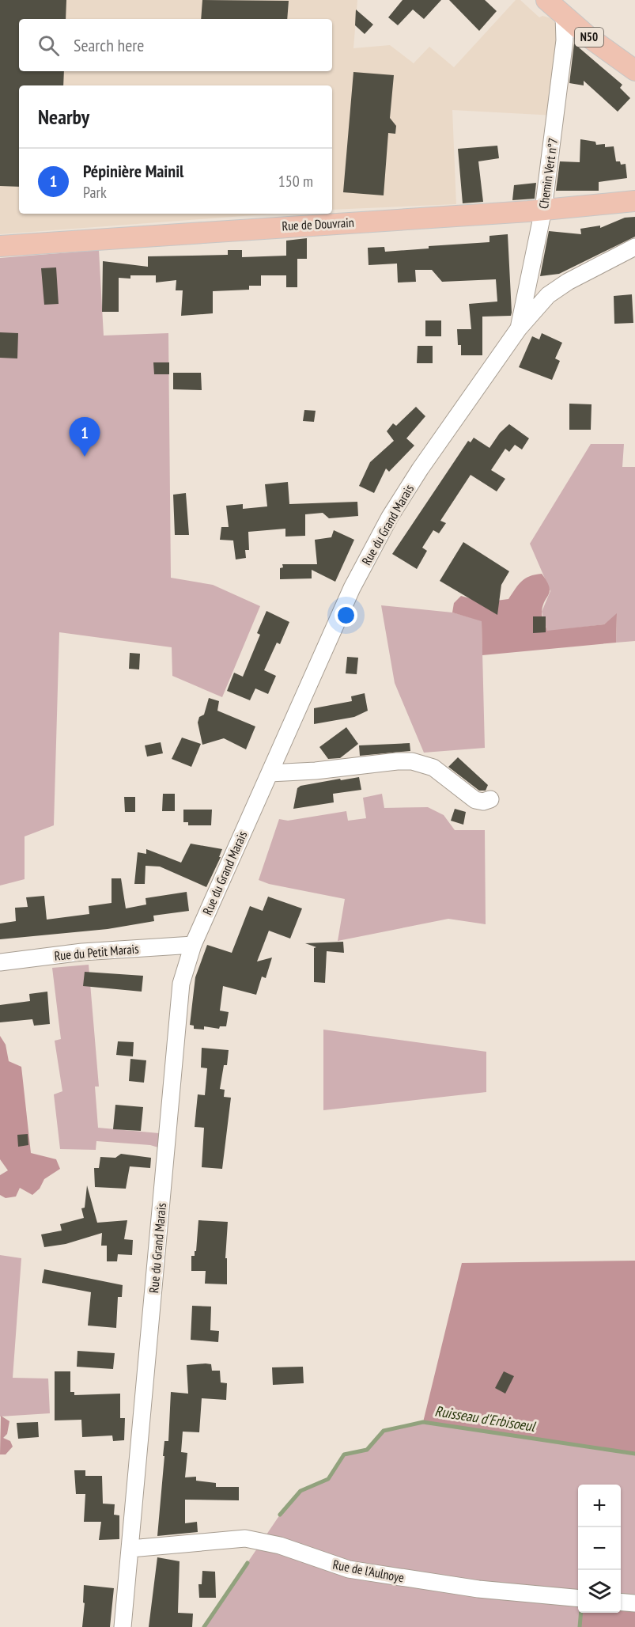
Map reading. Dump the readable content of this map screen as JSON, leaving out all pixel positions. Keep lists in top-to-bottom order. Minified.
{"streets":{"main road":["N50","Rue de Douvrain"],"street":["Chemin Vert n°7","Rue du Grand Marais","Rue du Petit Marais","Rue de l'Aulnoye"]},"crossings":[["N50","Chemin Vert n°7"],["Chemin Vert n°7","Rue de Douvrain"],["Chemin Vert n°7","Rue du Grand Marais"],["Rue du Grand Marais","Rue du Petit Marais"],["Rue du Grand Marais","Rue de l'Aulnoye"]],"water":["Ruisseau d'Erbisoeul"],"page":{"search":"Search here","heading":"Nearby","list":[{"mark":"1","name":"Pépinière Mainil","note":"Park","value":"150 m"}],"pins":"1","map_buttons":["+","−"]}}
